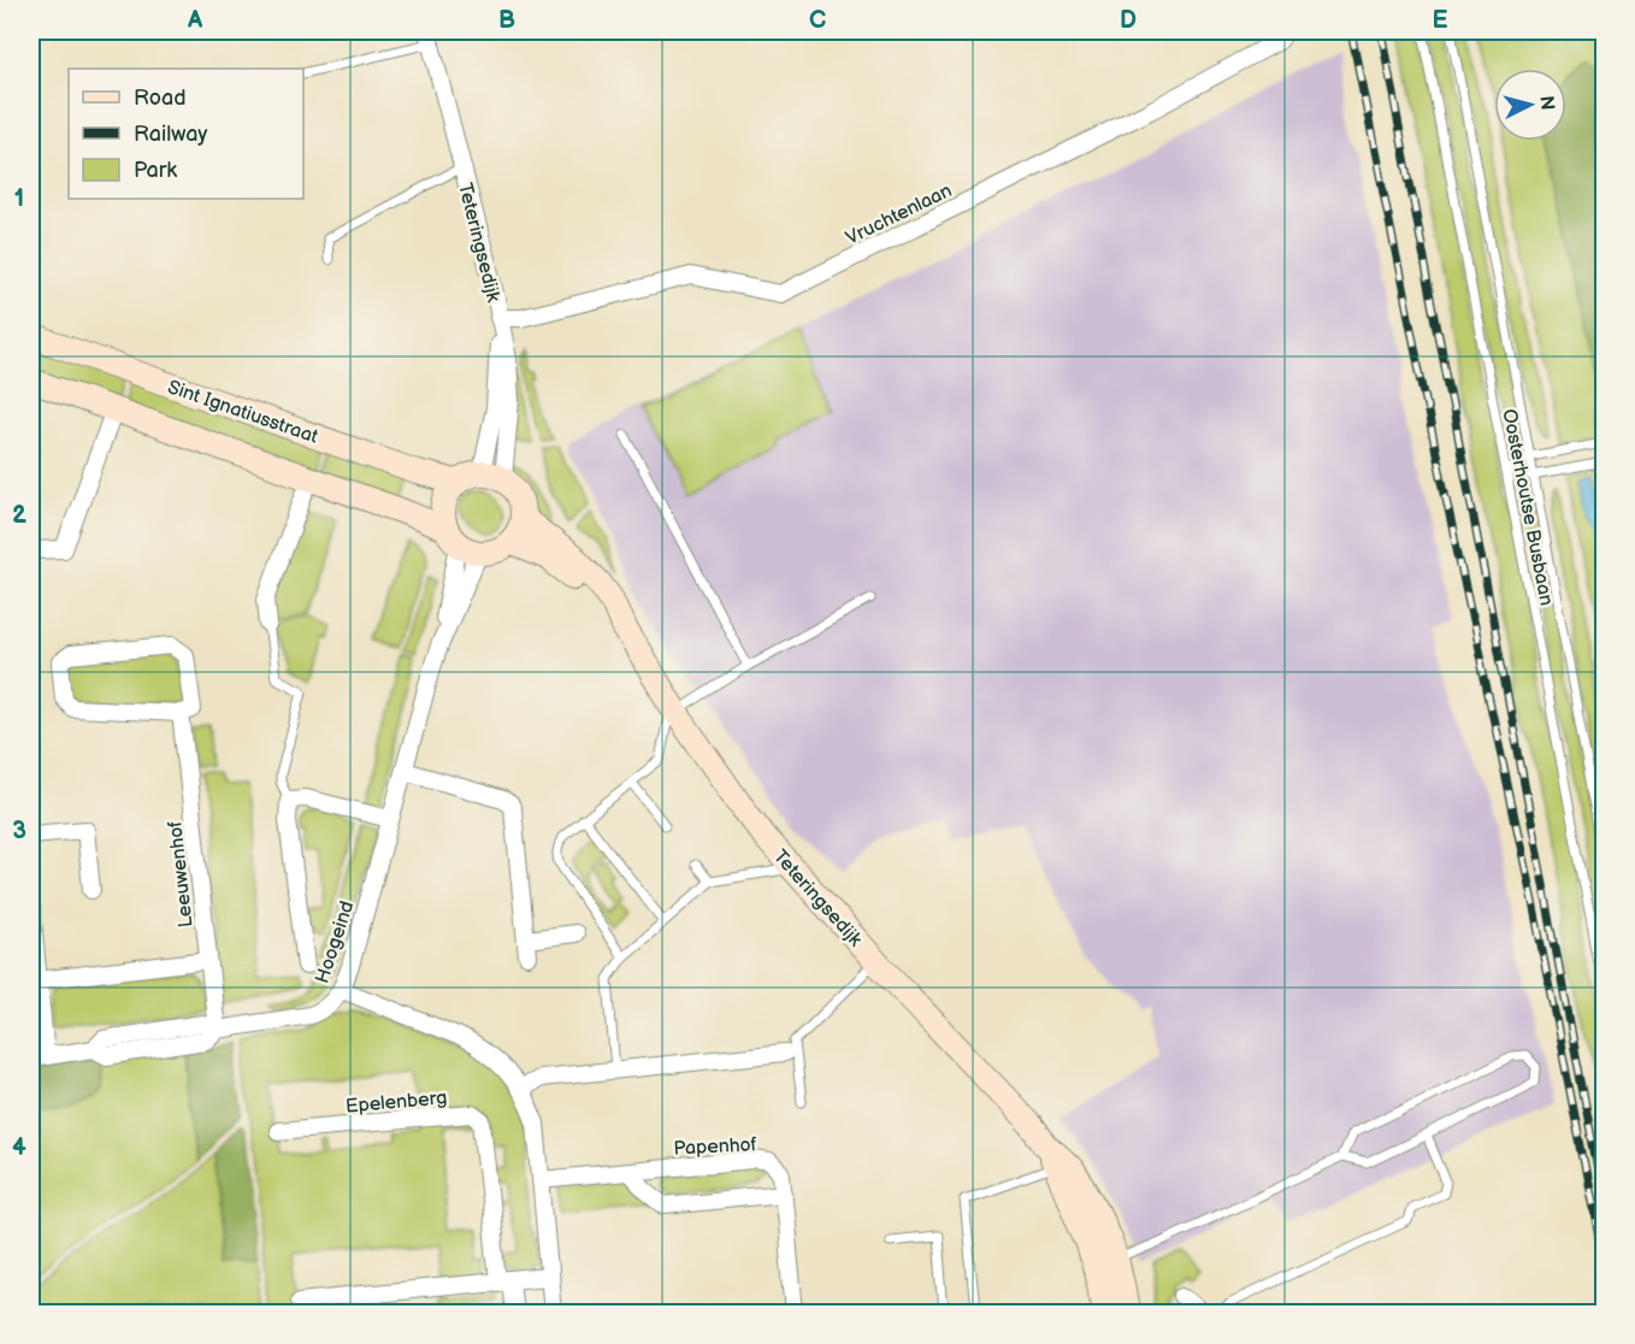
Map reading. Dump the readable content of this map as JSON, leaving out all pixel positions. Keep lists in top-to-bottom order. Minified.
{"streets":{"main road":["Teteringsedijk","Sint Ignatiusstraat"],"street":["Vruchtenlaan","Leeuwenhof","Hoogeind","Epelenberg","Papenhof"],"lane":["Oosterhoutse Busbaan"]},"crossings":[["Vruchtenlaan","Teteringsedijk"],["Teteringsedijk","Sint Ignatiusstraat"],["Teteringsedijk","Hoogeind"],["Sint Ignatiusstraat","Hoogeind"],["Leeuwenhof","Hoogeind"]],"legend":["Road","Railway","Park"],"north":"right","grid":{"columns":["A","B","C","D","E"],"rows":["1","2","3","4"]}}
